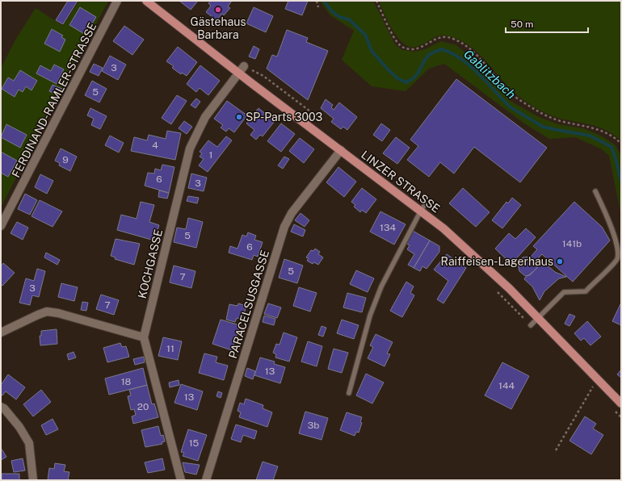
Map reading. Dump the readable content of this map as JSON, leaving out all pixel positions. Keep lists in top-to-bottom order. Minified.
{"streets":{"main road":["LINZER STRASSE"],"street":["FERDINAND-RAMLER-STRASSE","KOCHGASSE","PARACELSUSGASSE"]},"crossings":[["LINZER STRASSE","KOCHGASSE"],["LINZER STRASSE","PARACELSUSGASSE"]],"water":["Gablitzbach"],"places":["Gästehaus Barbara","SP-Parts 3003","Raiffeisen-Lagerhaus"],"house_numbers":["3","5","4","1","9","6","3","134","5","141b","6","5","7","3","7","11","13","18","144","13","20","3b","15"],"scale_bar":"50 m"}
